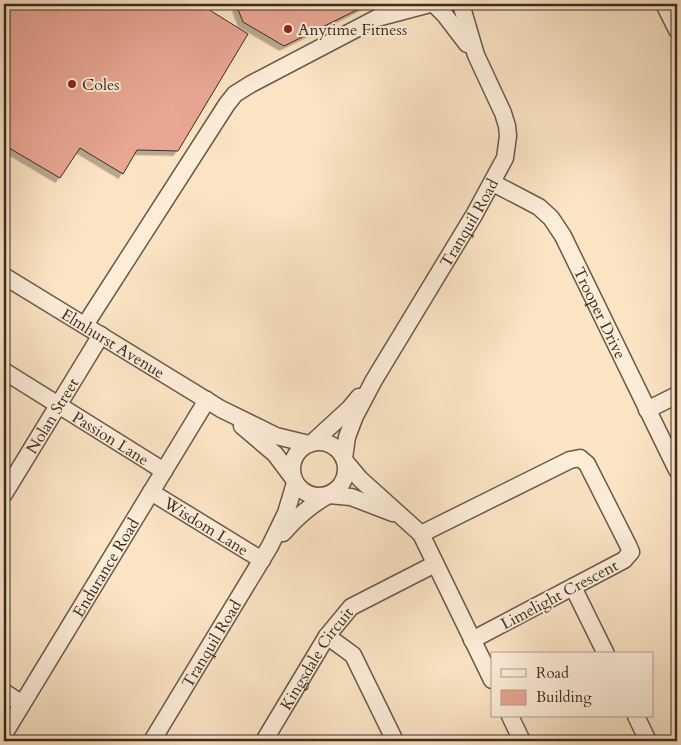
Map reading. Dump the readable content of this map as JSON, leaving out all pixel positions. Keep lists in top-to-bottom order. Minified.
{"streets":{"street":["Tranquil Road","Trooper Drive","Elmhurst Avenue","Nolan Street","Passion Lane","Wisdom Lane","Endurance Road","Limelight Crescent","Kingsdale Circuit"]},"crossings":[["Tranquil Road","Trooper Drive"],["Tranquil Road","Elmhurst Avenue"],["Tranquil Road","Wisdom Lane"],["Elmhurst Avenue","Nolan Street"],["Elmhurst Avenue","Endurance Road"],["Nolan Street","Passion Lane"],["Passion Lane","Endurance Road"],["Wisdom Lane","Endurance Road"]],"places":["Anytime Fitness","Coles"],"legend":["Road","Building"]}
